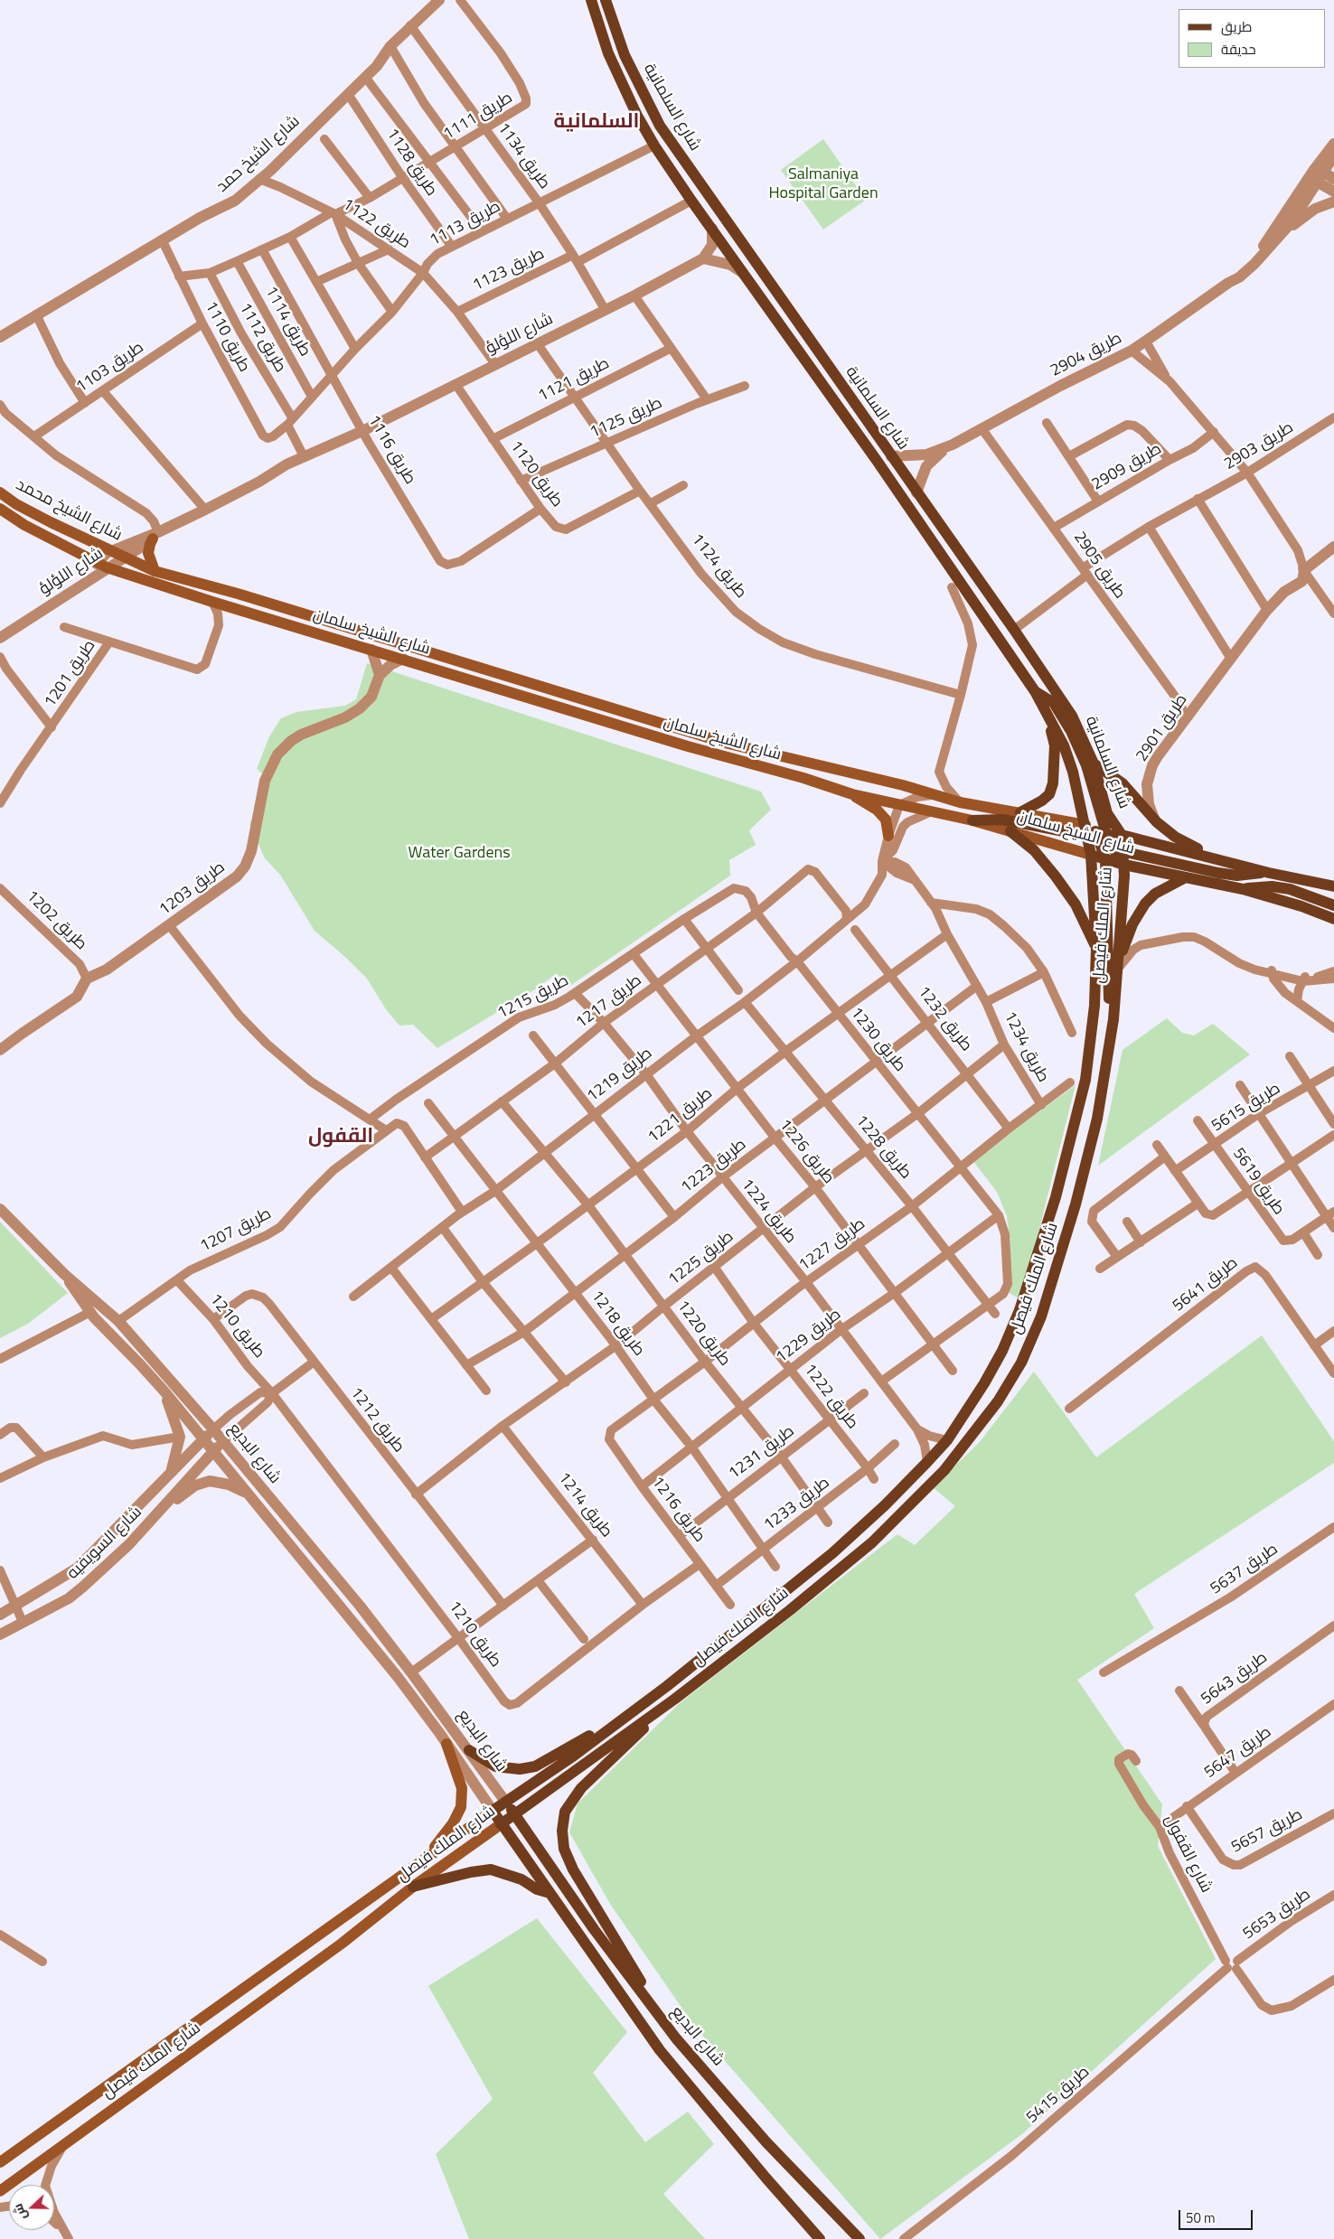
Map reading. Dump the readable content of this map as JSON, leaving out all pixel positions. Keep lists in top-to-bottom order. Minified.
{"streets":{"main road":["شارع السلمانية","شارع الشيخ محمد","شارع الشيخ سلمان","شارع الملك فيصل","شارع البديع"],"street":["طريق 1111","شارع الشيخ حمد","طريق 1134","طريق 1128","طريق 1122","طريق 1113","طريق 1123","طريق 1114","شارع اللؤلؤ","طريق 1110","طريق 1112","طريق 2904","طريق 1103","طريق 1121","طريق 1125","طريق 2903","طريق 1116","طريق 2909","طريق 1120","طريق 2905","طريق 1124","طريق 1201","طريق 2901","طريق 1203","طريق 1202","طريق 1215","طريق 1217","طريق 1232","طريق 1230","طريق 1234","طريق 1219","طريق 5615","طريق 1221","طريق 1228","طريق 1226","طريق 1223","طريق 5619","طريق 1224","طريق 1207","طريق 1227","طريق 1225","طريق 5641","طريق 1218","طريق 1210","طريق 1220","طريق 1229","طريق 1222","طريق 1212","طريق 1231","طريق 1233","طريق 1214","طريق 1216","شارع السويفيه","طريق 5637","طريق 5643","طريق 5647","طريق 5657","شارع القفول","طريق 5653","طريق 5415"]},"crossings":[["شارع السلمانية","طريق 1113"],["شارع السلمانية","طريق 1123"],["شارع السلمانية","طريق 2904"],["شارع السلمانية","طريق 2903"],["شارع السلمانية","شارع الشيخ سلمان"],["شارع السلمانية","شارع الملك فيصل"],["طريق 1111","طريق 1134"],["طريق 1111","طريق 1128"],["طريق 1111","طريق 1122"],["طريق 1111","طريق 1114"],["طريق 1111","طريق 1110"],["طريق 1111","طريق 1112"],["طريق 1111","طريق 1116"],["شارع الشيخ حمد","طريق 1134"],["شارع الشيخ حمد","طريق 1128"],["شارع الشيخ حمد","طريق 1122"],["شارع الشيخ حمد","طريق 1110"],["طريق 1134","طريق 1113"],["طريق 1134","طريق 1123"],["طريق 1134","شارع اللؤلؤ"],["طريق 1128","طريق 1113"],["طريق 1122","طريق 1113"],["طريق 1122","طريق 1123"],["طريق 1122","شارع اللؤلؤ"],["طريق 1113","طريق 1114"],["طريق 1113","طريق 1110"],["طريق 1113","طريق 1112"],["طريق 1113","طريق 1116"],["شارع اللؤلؤ","طريق 1112"],["شارع اللؤلؤ","طريق 1116"],["شارع اللؤلؤ","طريق 1120"],["شارع اللؤلؤ","شارع الشيخ محمد"],["شارع اللؤلؤ","طريق 1124"],["شارع اللؤلؤ","شارع الشيخ سلمان"],["طريق 1110","طريق 1103"],["طريق 2904","طريق 2905"],["طريق 1121","طريق 1120"],["طريق 1121","طريق 1124"],["طريق 1125","طريق 1120"],["طريق 1125","طريق 1124"],["طريق 2903","طريق 2905"],["طريق 1116","طريق 1120"],["طريق 2909","طريق 2905"],["طريق 1120","طريق 1124"],["شارع الشيخ محمد","شارع الشيخ سلمان"],["طريق 2905","طريق 2901"],["شارع الشيخ سلمان","طريق 1201"],["شارع الشيخ سلمان","شارع الملك فيصل"],["شارع الشيخ سلمان","طريق 1219"],["طريق 1203","طريق 1202"],["شارع الملك فيصل","طريق 1224"],["شارع الملك فيصل","شارع البديع"],["طريق 1215","طريق 1230"],["طريق 1215","طريق 1226"],["طريق 1215","طريق 1224"],["طريق 1217","طريق 1230"],["طريق 1217","طريق 1219"],["طريق 1217","طريق 1226"],["طريق 1217","طريق 1224"],["طريق 1217","طريق 1218"],["طريق 1217","طريق 1220"],["طريق 1232","طريق 1221"],["طريق 1232","طريق 1223"],["طريق 1232","طريق 1227"],["طريق 1232","طريق 1225"],["طريق 1230","طريق 1219"],["طريق 1230","طريق 1221"],["طريق 1230","طريق 1223"],["طريق 1230","طريق 1227"],["طريق 1230","طريق 1225"],["طريق 1230","طريق 1229"],["طريق 1234","طريق 1219"],["طريق 1234","طريق 1221"],["طريق 1234","طريق 1223"],["طريق 1234","طريق 1227"],["طريق 1234","طريق 1225"],["طريق 1219","طريق 1228"],["طريق 1219","طريق 1226"],["طريق 1219","طريق 1224"],["طريق 1219","طريق 1218"],["طريق 1219","طريق 1220"],["طريق 5615","طريق 5619"],["طريق 1221","طريق 1228"],["طريق 1221","طريق 1226"],["طريق 1221","طريق 1224"],["طريق 1221","طريق 1218"],["طريق 1221","طريق 1220"],["طريق 1228","طريق 1223"],["طريق 1228","طريق 1227"],["طريق 1228","طريق 1225"],["طريق 1228","طريق 1229"],["طريق 1226","طريق 1223"],["طريق 1226","طريق 1227"],["طريق 1226","طريق 1225"],["طريق 1226","طريق 1229"],["طريق 1223","طريق 1224"],["طريق 1223","طريق 1218"],["طريق 1223","طريق 1220"],["طريق 1224","طريق 1227"],["طريق 1224","طريق 1225"],["طريق 1224","طريق 1229"],["طريق 1207","طريق 1210"],["طريق 1207","شارع البديع"],["طريق 1227","طريق 1218"],["طريق 1227","طريق 1220"],["طريق 1227","طريق 1222"],["طريق 1227","طريق 1216"],["طريق 1225","طريق 1218"],["طريق 1225","طريق 1220"],["طريق 1225","طريق 1222"],["طريق 1225","طريق 1212"],["طريق 1225","طريق 1214"],["طريق 1218","طريق 1229"],["طريق 1218","طريق 1231"],["طريق 1218","طريق 1233"],["طريق 1210","طريق 1212"],["طريق 1210","طريق 1214"],["طريق 1210","طريق 1216"],["طريق 1220","طريق 1229"],["طريق 1220","طريق 1231"],["طريق 1220","طريق 1233"],["طريق 1229","طريق 1222"],["طريق 1229","طريق 1216"],["طريق 1222","طريق 1231"],["طريق 1222","طريق 1233"],["طريق 1231","طريق 1216"],["شارع البديع","شارع السويفيه"],["طريق 1233","طريق 1216"],["طريق 5643","طريق 5647"],["طريق 5647","طريق 5657"],["طريق 5647","شارع القفول"],["شارع القفول","طريق 5653"],["شارع القفول","طريق 5415"],["طريق 5653","طريق 5415"]],"districts":["السلمانية","القفول"],"parks":["Salmaniya Hospital Garden","Water Gardens"],"legend":["طريق","حديقة"],"scale_bar":"50 m","north":"left"}
